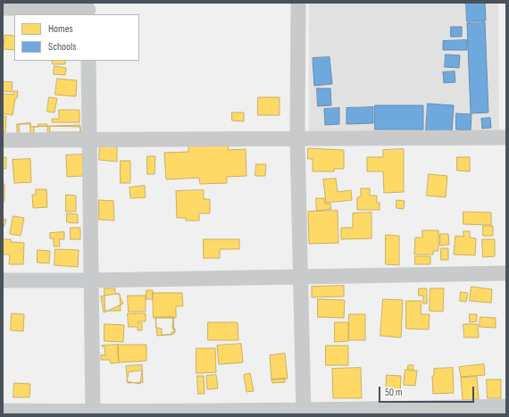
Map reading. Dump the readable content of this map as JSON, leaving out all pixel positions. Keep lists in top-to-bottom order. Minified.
{"legend":["Homes","Schools"],"scale_bar":"50 m"}
